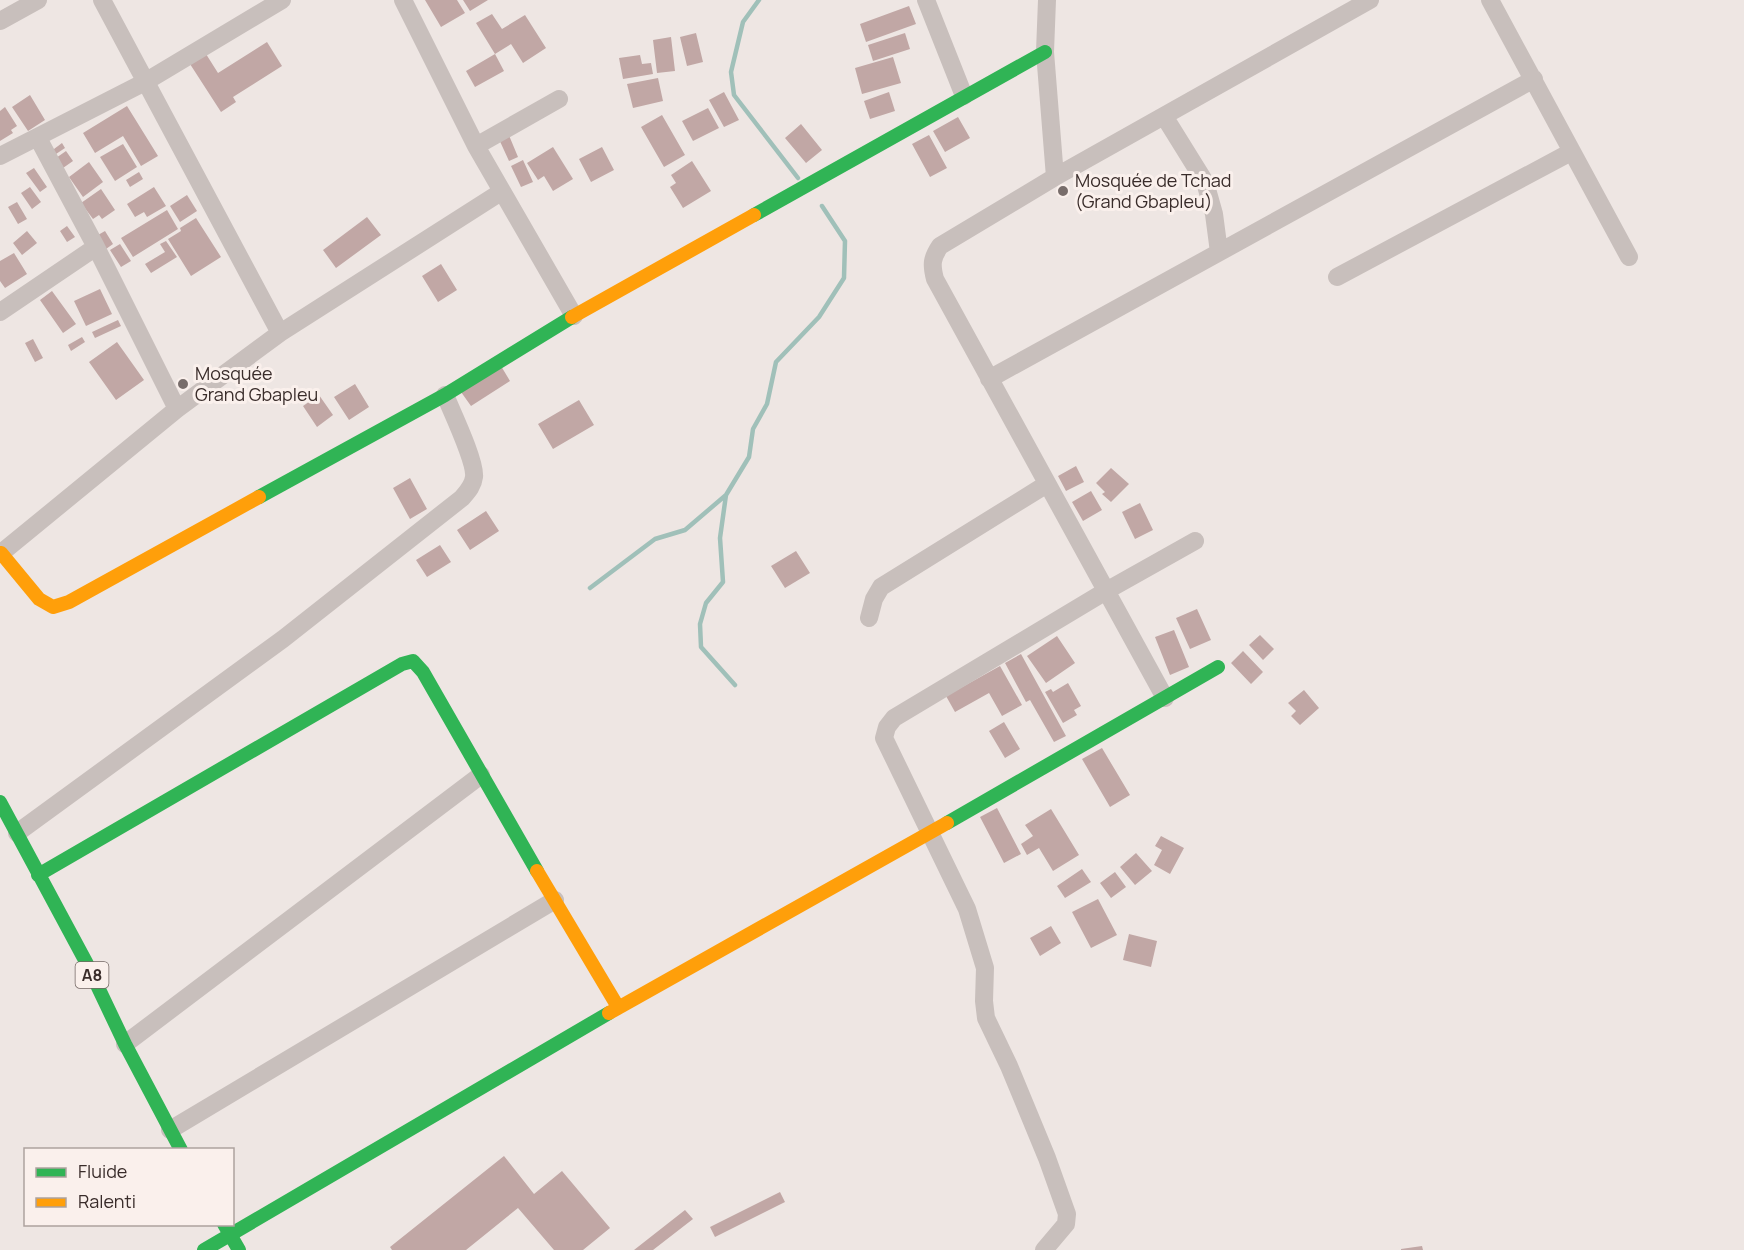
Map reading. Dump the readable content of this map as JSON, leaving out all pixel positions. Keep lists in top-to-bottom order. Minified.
{"streets":{"street":["A8"]},"places":["Mosquée de Tchad (Grand Gbapleu)","Mosquée Grand Gbapleu"],"legend":["Fluide","Ralenti"]}
